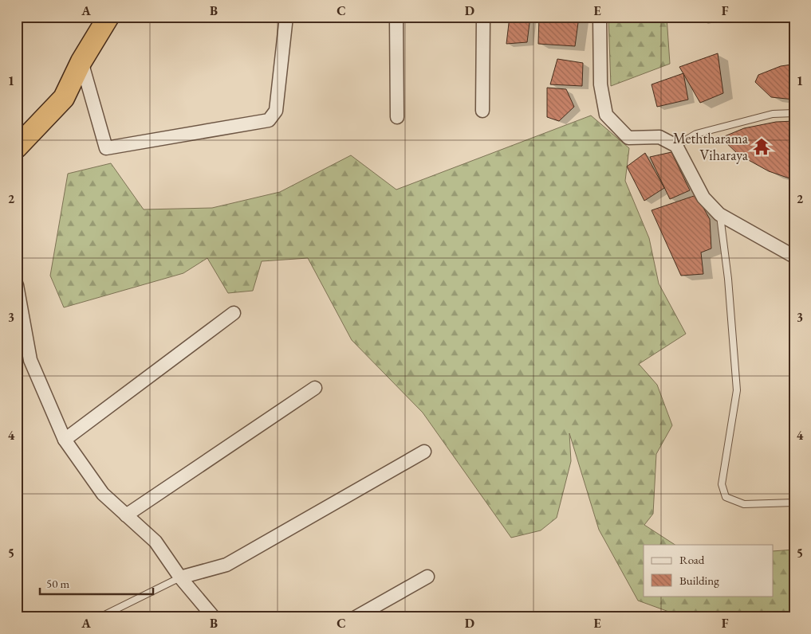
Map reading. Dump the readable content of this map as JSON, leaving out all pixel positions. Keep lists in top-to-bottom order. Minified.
{"places":{"temple":["Meththarama Viharaya"]},"legend":["Road","Building"],"scale_bar":"50 m","grid":{"columns":["A","B","C","D","E","F"],"rows":["1","2","3","4","5"]}}
